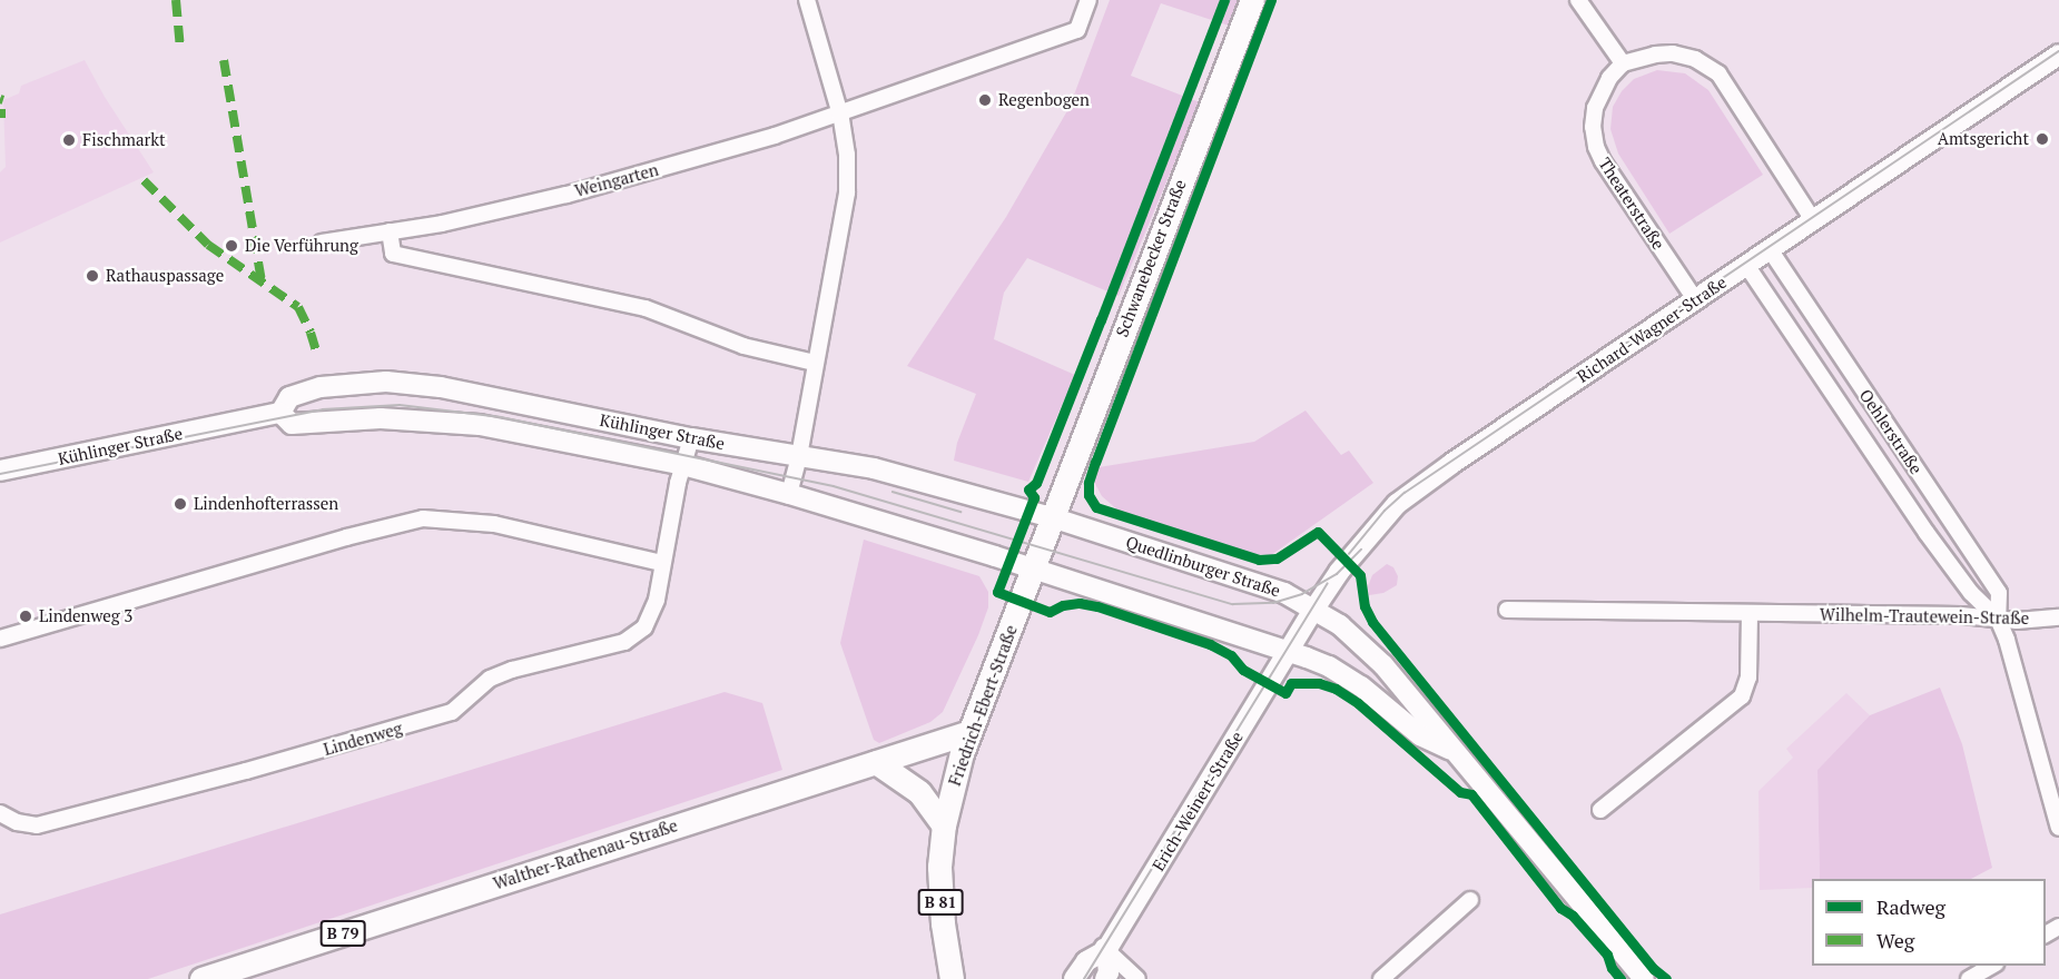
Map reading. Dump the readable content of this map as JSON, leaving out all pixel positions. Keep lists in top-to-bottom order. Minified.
{"streets":{"main road":["Schwanebecker Straße","Friedrich-Ebert-Straße","Walther-Rathenau-Straße","B 81","B 79"],"street":["Weingarten","Theaterstraße","Richard-Wagner-Straße","Kühlinger Straße","Oehlerstraße","Quedlinburger Straße","Wilhelm-Trautewein-Straße","Lindenweg","Erich-Weinert-Straße"]},"crossings":[["Theaterstraße","Richard-Wagner-Straße"],["Schwanebecker Straße","Kühlinger Straße"],["Schwanebecker Straße","Quedlinburger Straße"],["Schwanebecker Straße","Friedrich-Ebert-Straße"],["Richard-Wagner-Straße","Oehlerstraße"],["Richard-Wagner-Straße","Quedlinburger Straße"],["Richard-Wagner-Straße","Erich-Weinert-Straße"],["Kühlinger Straße","Quedlinburger Straße"],["Kühlinger Straße","Friedrich-Ebert-Straße"],["Kühlinger Straße","Lindenweg"],["Oehlerstraße","Wilhelm-Trautewein-Straße"],["Quedlinburger Straße","Friedrich-Ebert-Straße"],["Quedlinburger Straße","Erich-Weinert-Straße"],["Friedrich-Ebert-Straße","Walther-Rathenau-Straße"]],"places":["Regenbogen","Amtsgericht","Fischmarkt","Die Verführung","Rathauspassage","Lindenhofterrassen","Lindenweg 3"],"legend":["Radweg","Weg"]}
